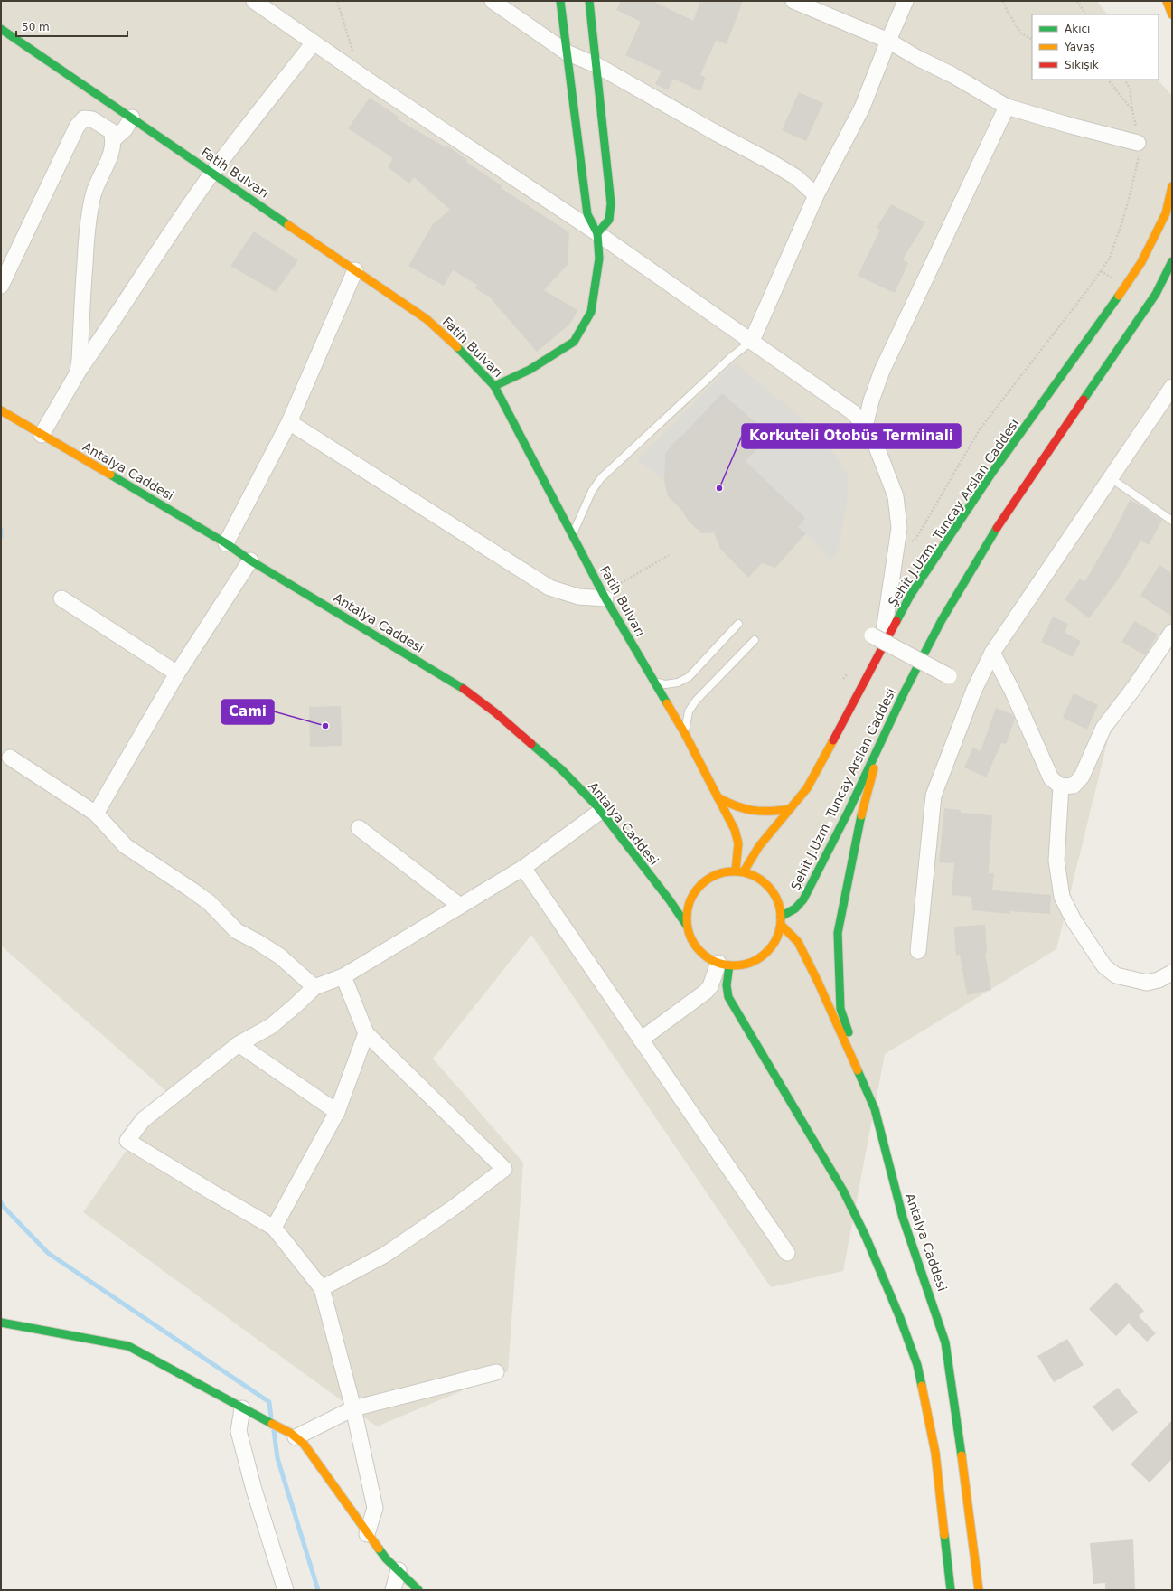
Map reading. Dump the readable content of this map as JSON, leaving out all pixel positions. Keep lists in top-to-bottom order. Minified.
{"streets":{"main road":["Fatih Bulvarı","Antalya Caddesi","Şehit J.Uzm. Tuncay Arslan Caddesi"]},"crossings":[["Fatih Bulvarı","Antalya Caddesi"],["Fatih Bulvarı","Şehit J.Uzm. Tuncay Arslan Caddesi"],["Antalya Caddesi","Şehit J.Uzm. Tuncay Arslan Caddesi"]],"places":["Korkuteli Otobüs Terminali","Cami"],"legend":["Akıcı","Yavaş","Sıkışık"],"scale_bar":"50 m"}
